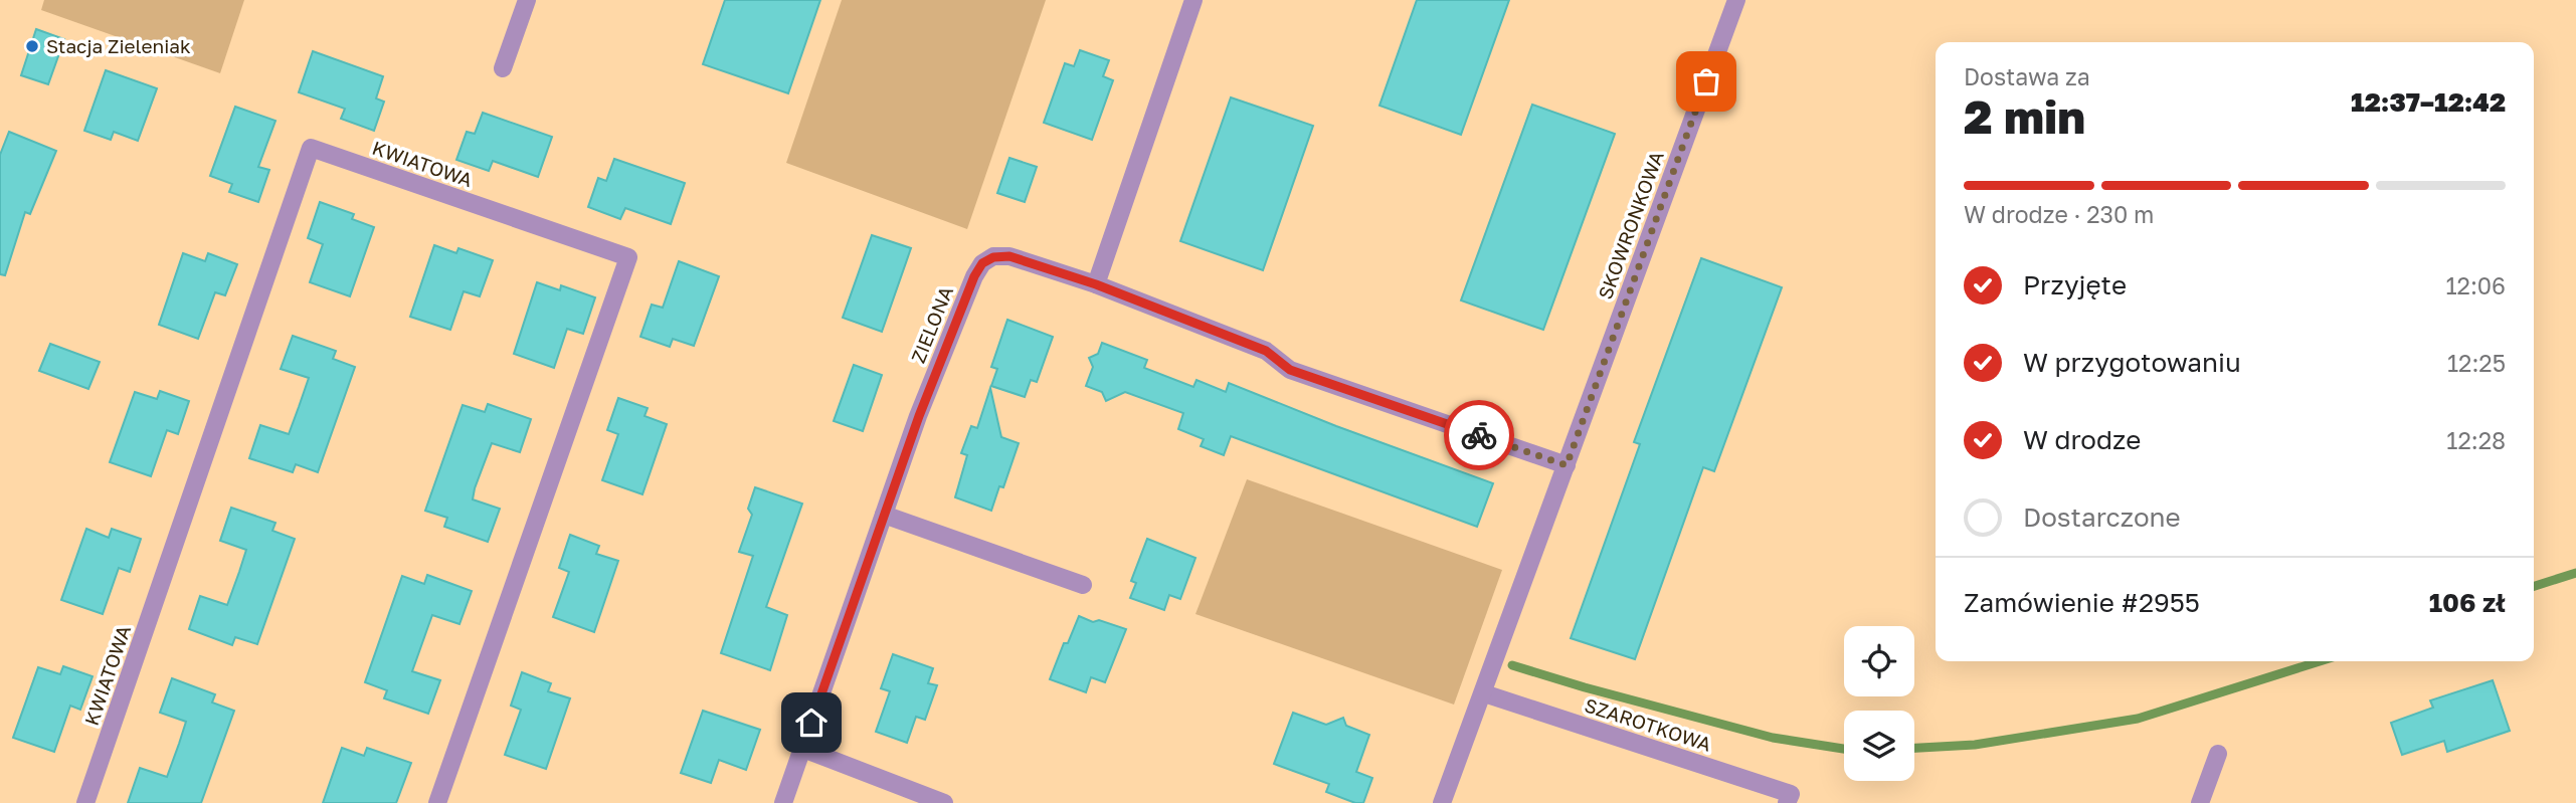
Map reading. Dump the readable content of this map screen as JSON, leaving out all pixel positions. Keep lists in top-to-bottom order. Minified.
{"streets":{"street":["KWIATOWA","SKOWRONKOWA","ZIELONA","SZAROTKOWA"]},"crossings":[["SKOWRONKOWA","ZIELONA"],["SKOWRONKOWA","SZAROTKOWA"]],"places":["Stacja Zieleniak"],"page":{"heading":["2 min","Dostawa za","12:37–12:42"],"panel":["Zamówienie #2955","106 zł"],"bar":"W drodze · 230 m","list":[["Przyjęte","12:06"],["W przygotowaniu","12:25"],["W drodze","12:28"],"Dostarczone"]}}
